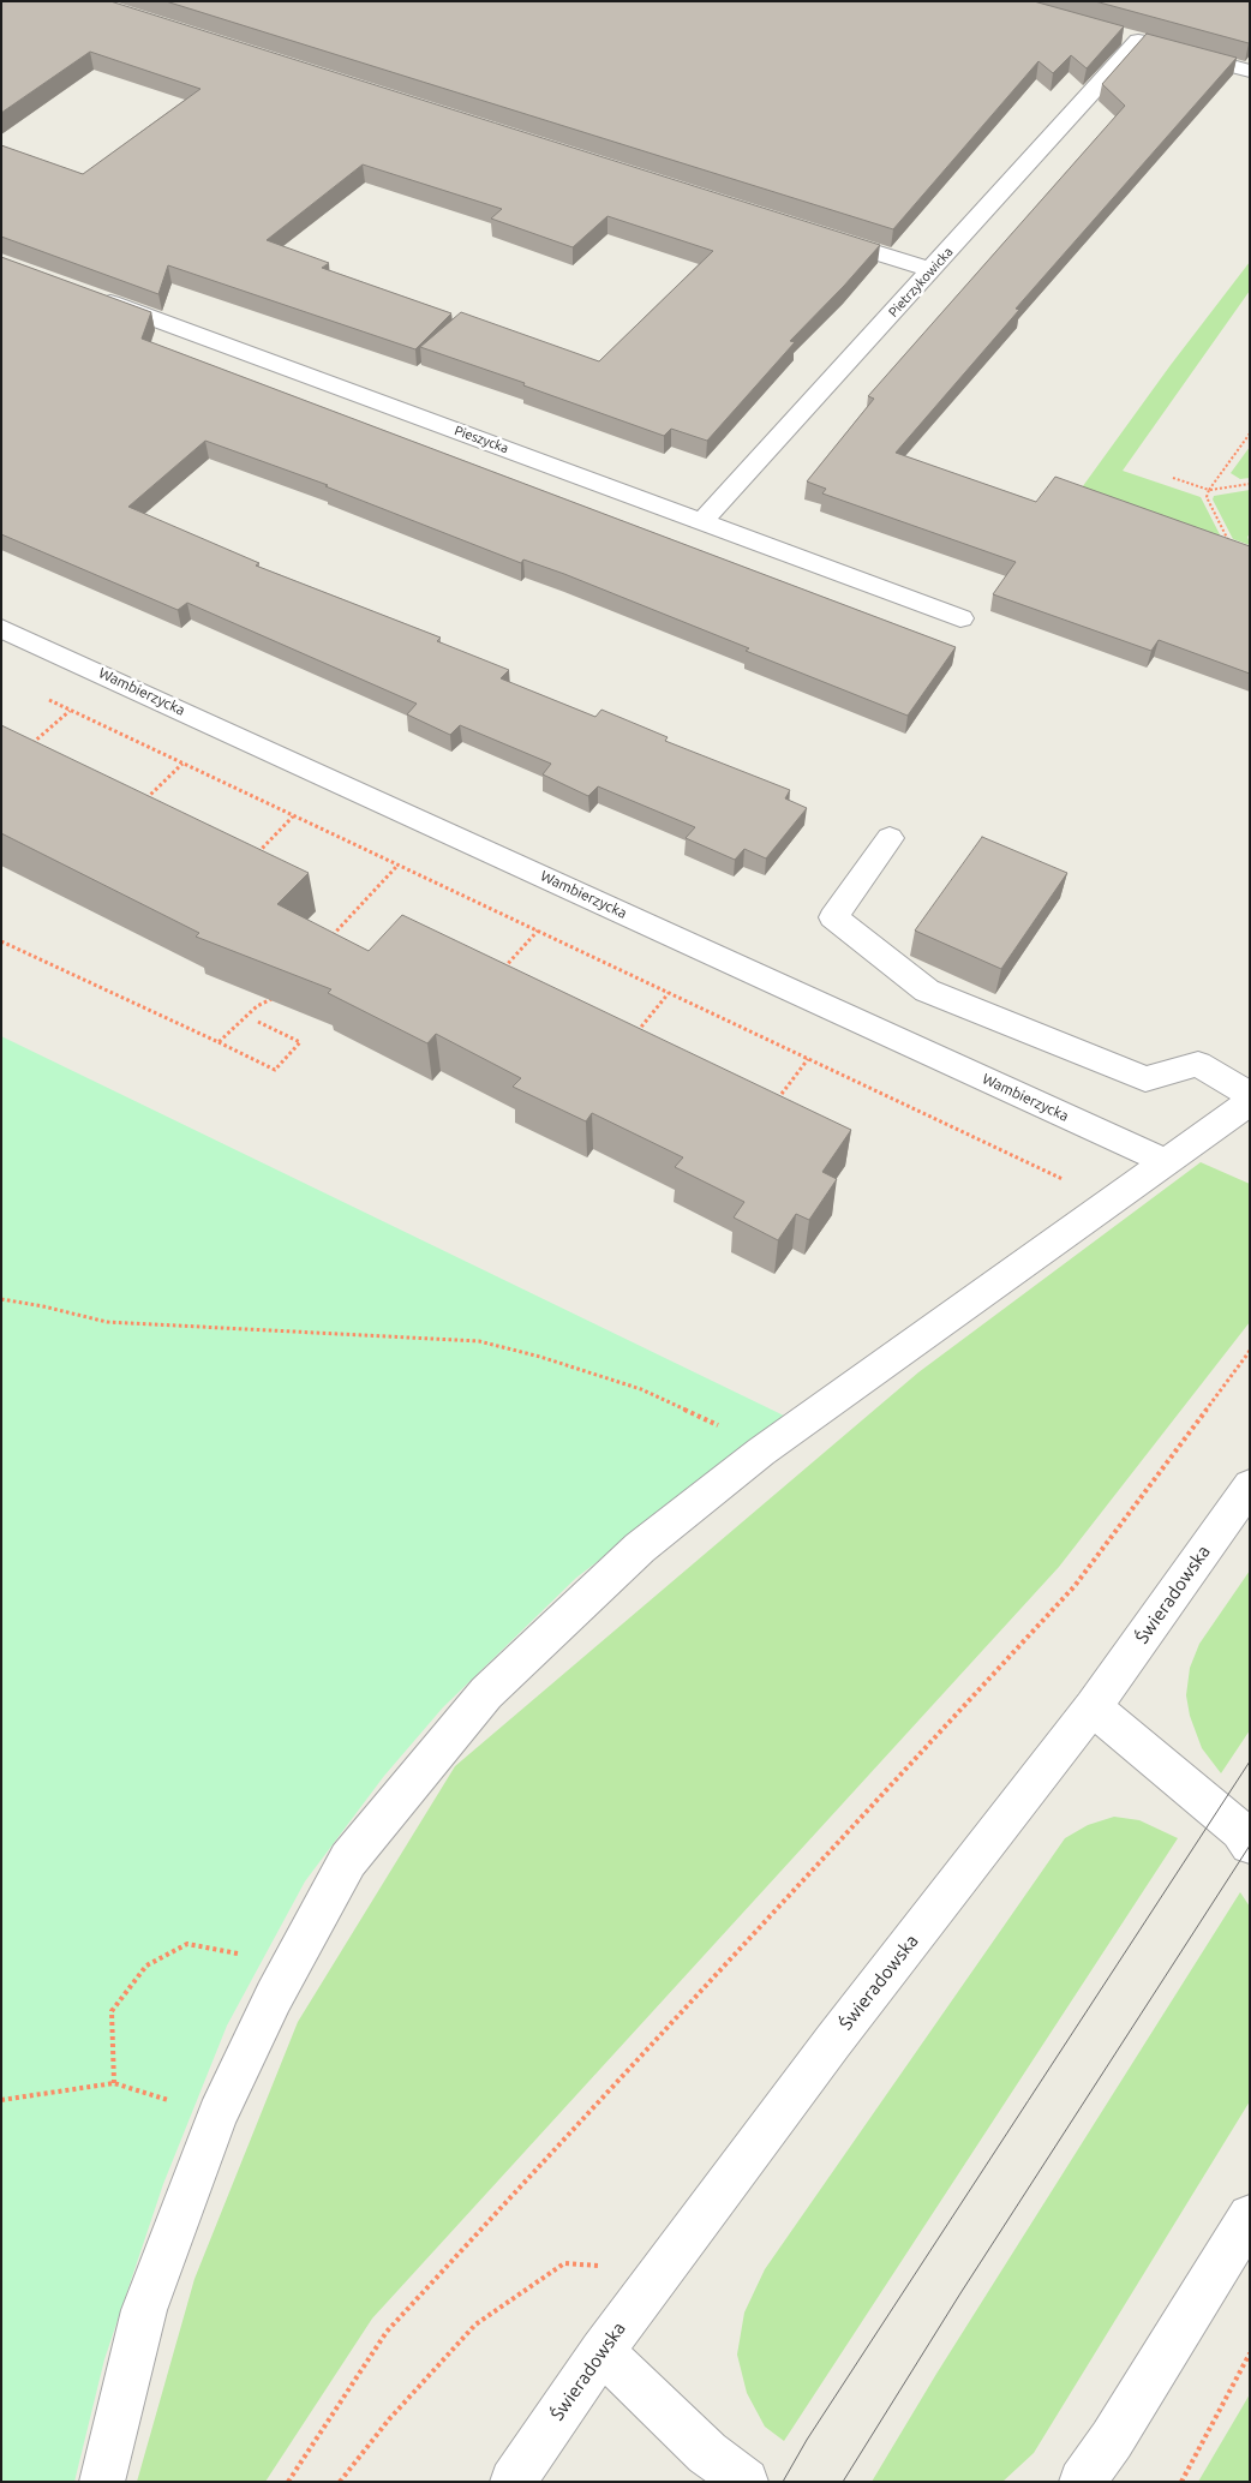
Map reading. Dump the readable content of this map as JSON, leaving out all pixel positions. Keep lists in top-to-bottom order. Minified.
{"streets":{"street":["Pietrzykowicka","Pieszycka","Wambierzycka","Świeradowska"]},"crossings":[["Pietrzykowicka","Pieszycka"]]}
